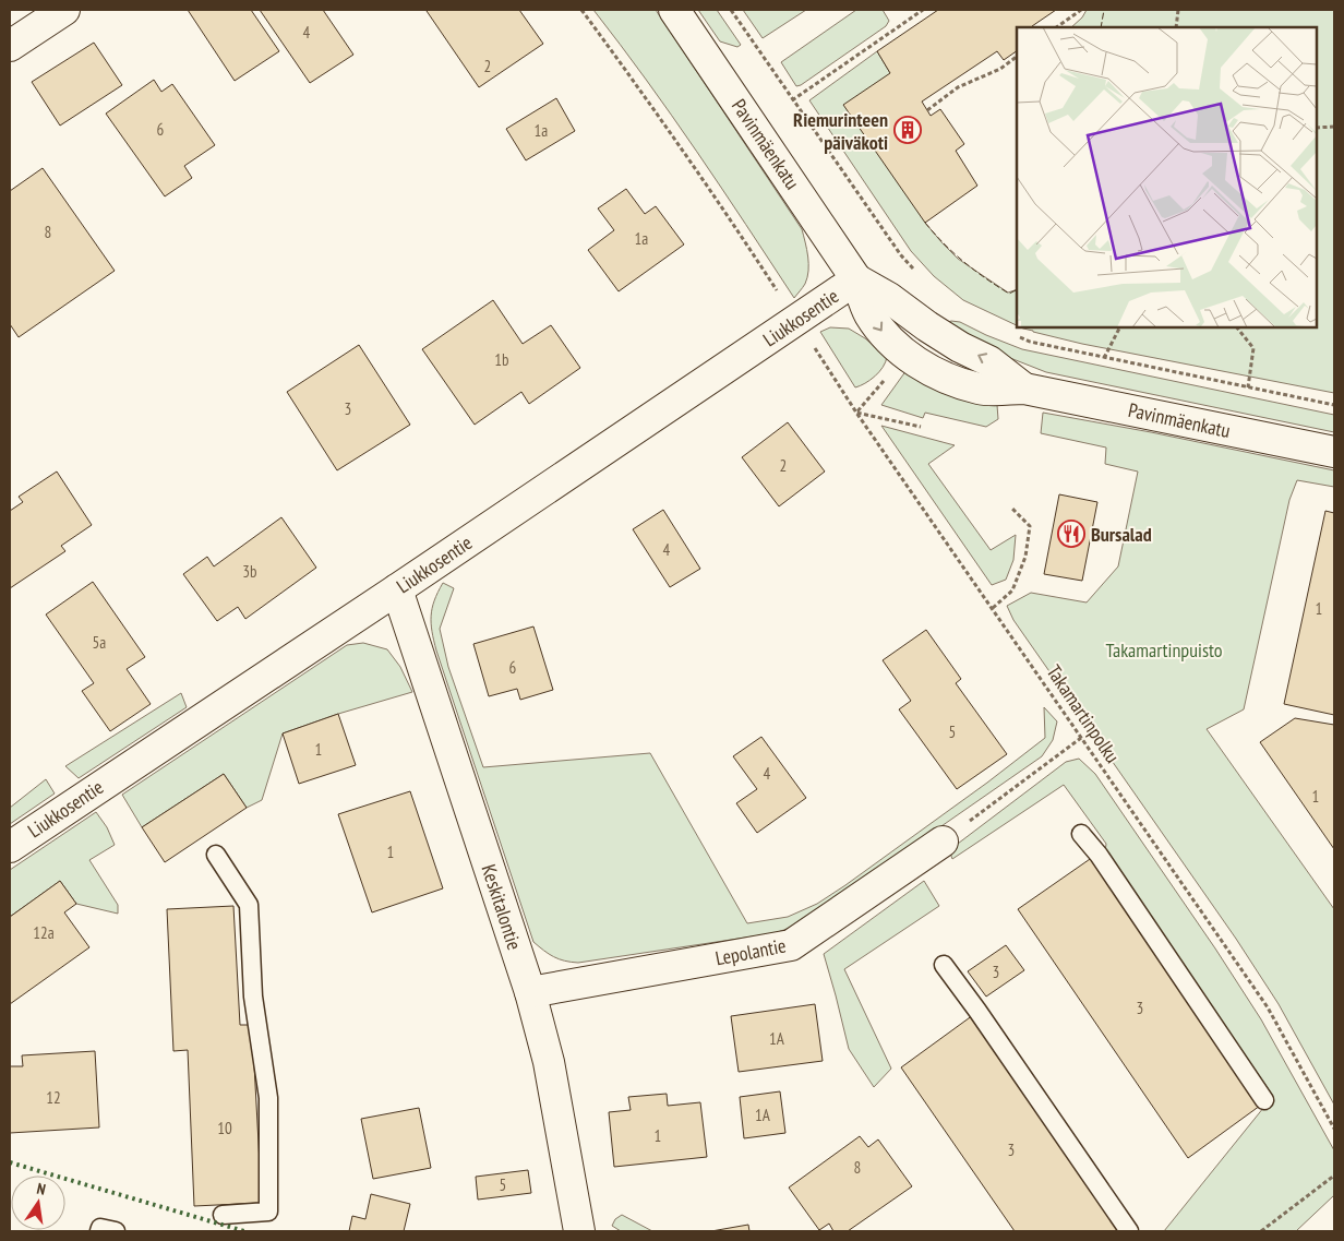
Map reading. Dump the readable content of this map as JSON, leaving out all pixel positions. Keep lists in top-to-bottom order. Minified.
{"streets":{"street":["Pavinmäenkatu","Liukkosentie","Keskitalontie","Lepolantie"],"path":["Takamartinpolku"]},"crossings":[["Pavinmäenkatu","Liukkosentie"],["Liukkosentie","Takamartinpolku"],["Liukkosentie","Keskitalontie"],["Keskitalontie","Lepolantie"]],"parks":["Takamartinpuisto"],"places":{"building":["Riemurinteen päiväkoti"],"restaurant":["Bursalad"]},"house_numbers":["4","2","6","1a","8","1a","1b","3","2","4","3b","1","5a","6","5","1","4","1","1","12a","3","3","1A","12","1A","10","1","3","8","5"],"north":"top"}
